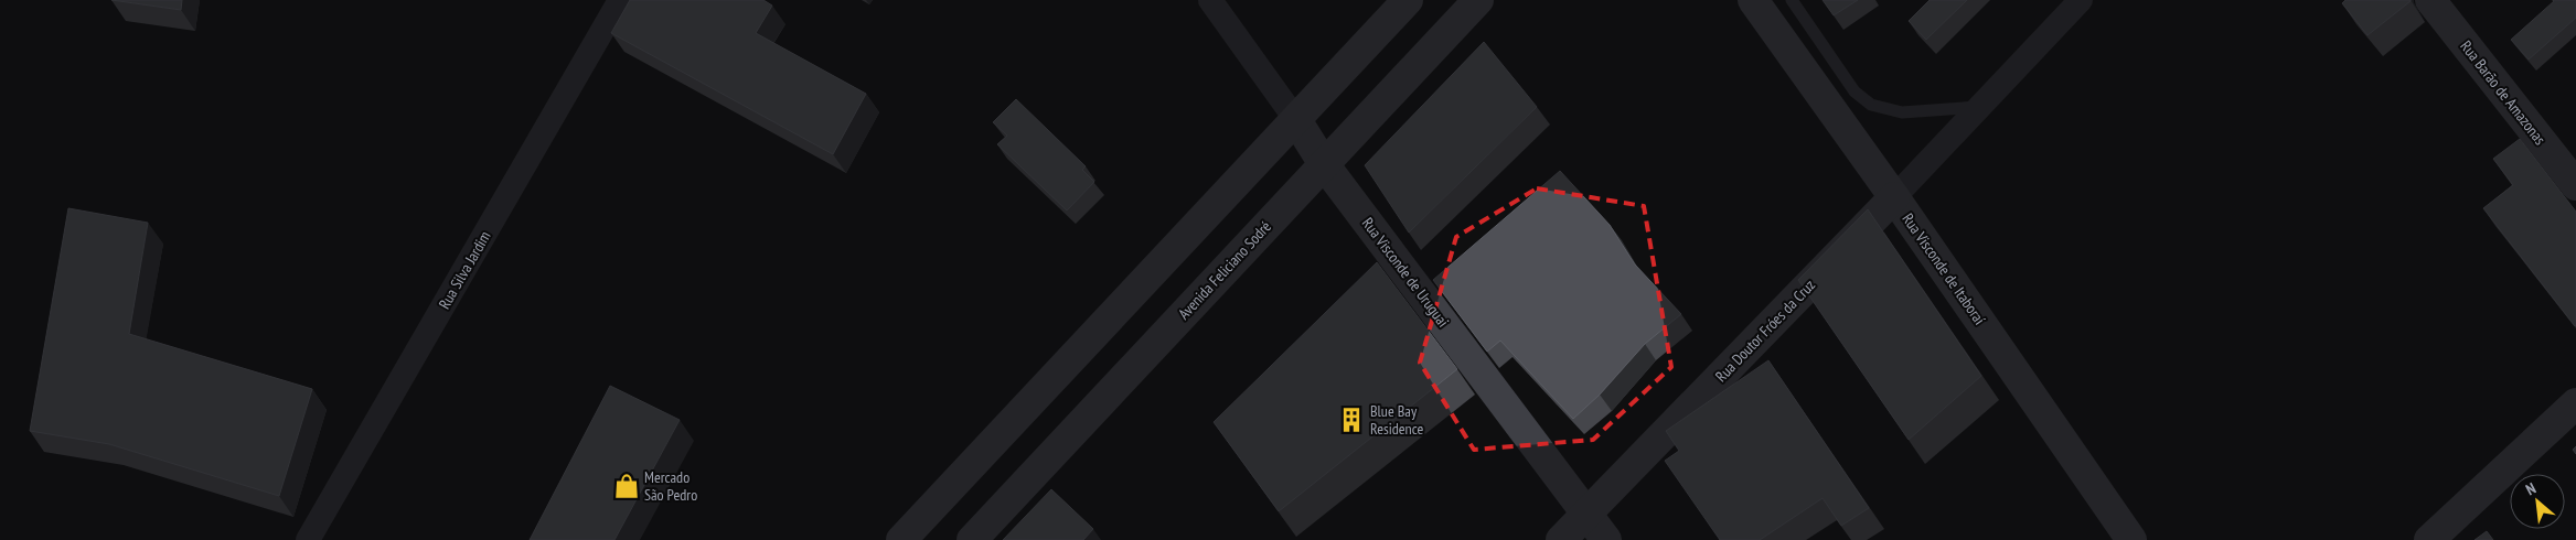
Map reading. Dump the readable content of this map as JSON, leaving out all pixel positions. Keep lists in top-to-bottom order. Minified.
{"streets":{"main road":["Rua Barão de Amazonas","Rua Visconde de Itaboraí","Avenida Feliciano Sodré","Rua Visconde de Uruguai","Rua Doutor Fróes da Cruz"],"street":["Rua Silva Jardim"]},"crossings":[["Rua Visconde de Itaboraí","Rua Doutor Fróes da Cruz"],["Avenida Feliciano Sodré","Rua Visconde de Uruguai"],["Rua Visconde de Uruguai","Rua Doutor Fróes da Cruz"]],"places":{"building":["Blue Bay Residence"],"shop":["Mercado São Pedro"]},"north":"top left"}
